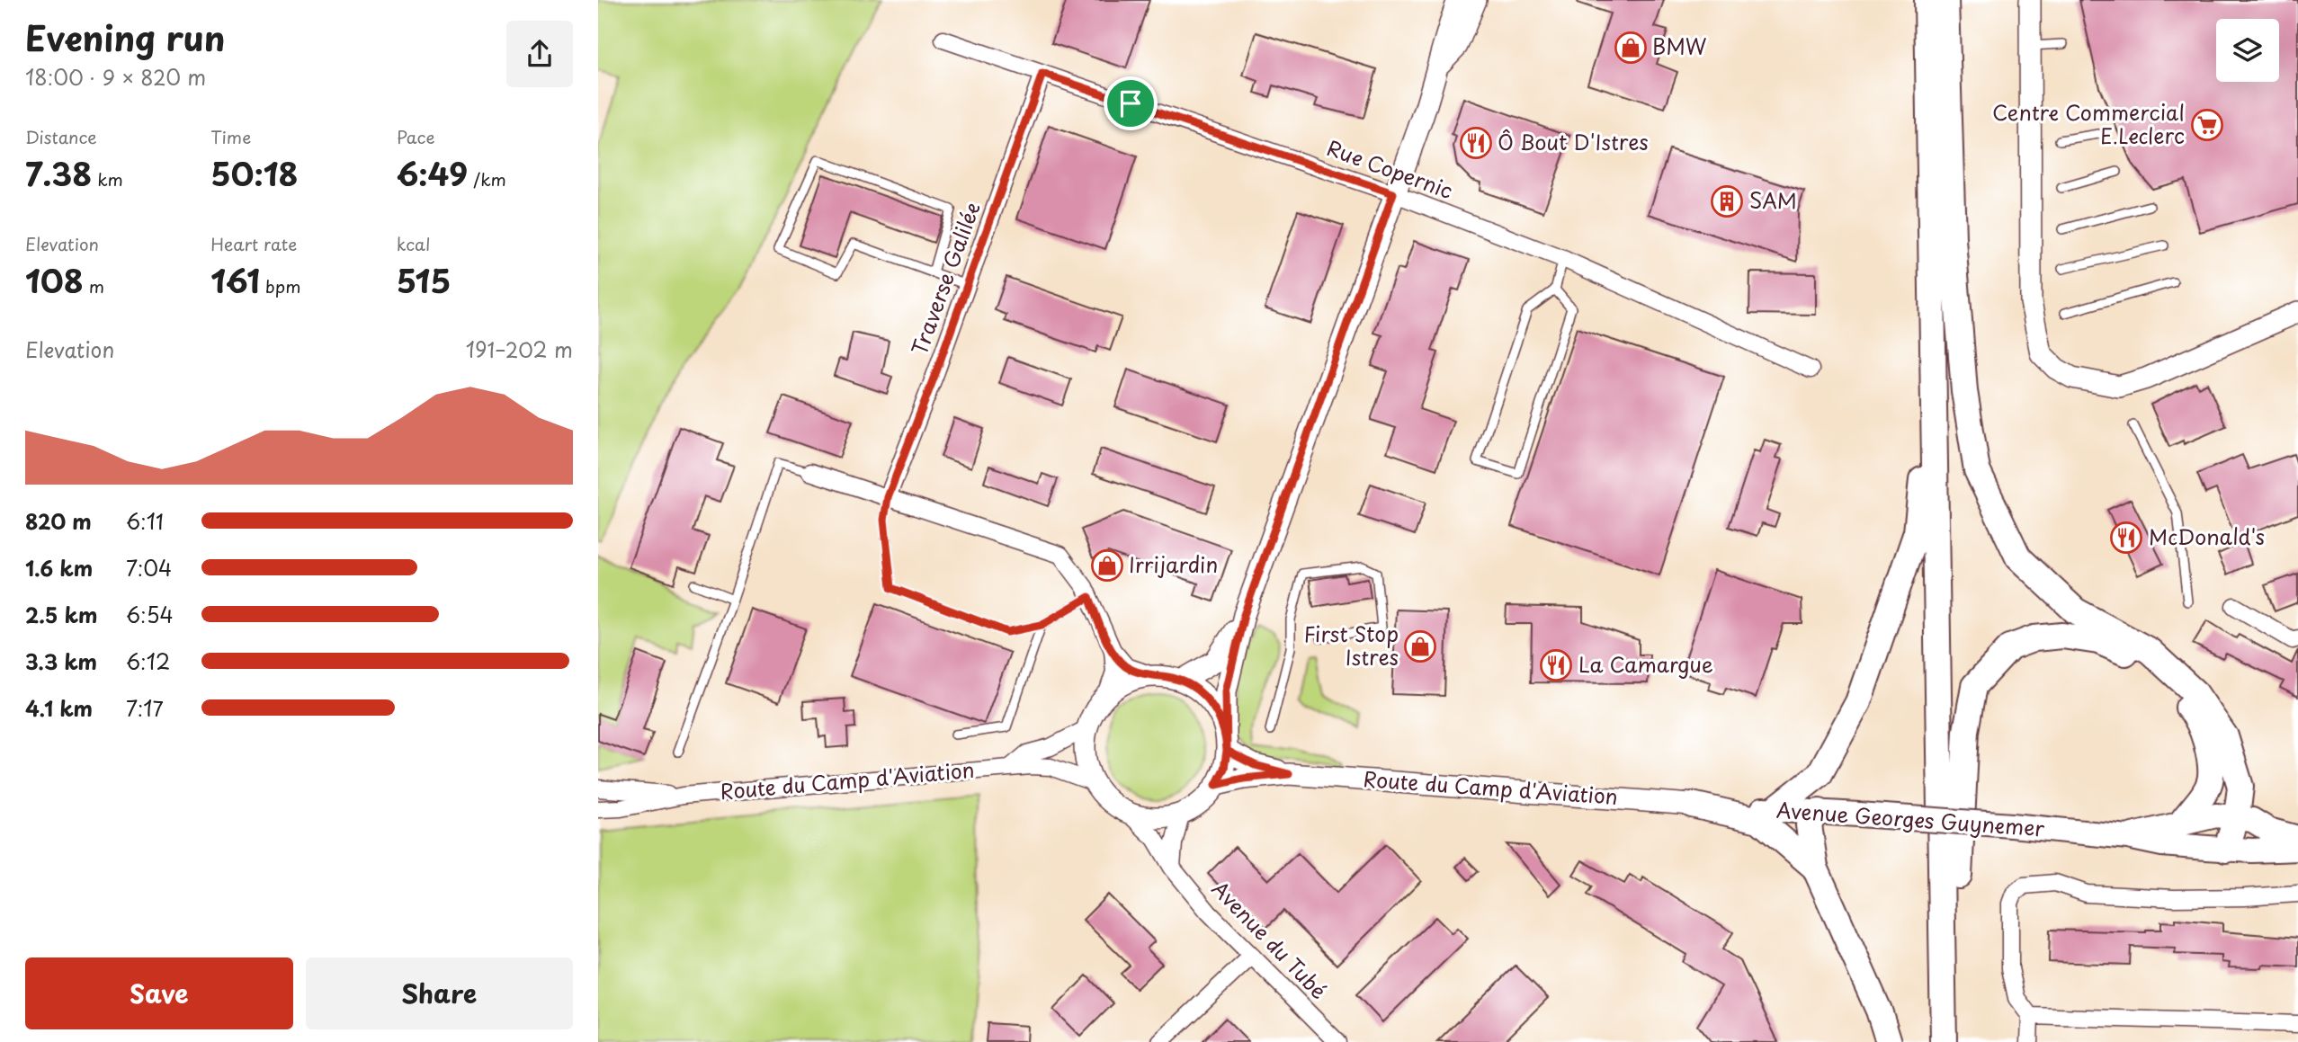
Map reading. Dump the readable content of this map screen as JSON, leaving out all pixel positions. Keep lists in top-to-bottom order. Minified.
{"streets":{"main road":["Avenue Georges Guynemer"],"street":["Rue Copernic","Traverse Galilée","Route du Camp d'Aviation","Avenue du Tubé"]},"crossings":[["Rue Copernic","Traverse Galilée"],["Route du Camp d'Aviation","Avenue Georges Guynemer"],["Route du Camp d'Aviation","Avenue du Tubé"]],"places":{"shop":["BMW","Irrijardin","First Stop Istres"],"supermarket":["Centre Commercial E.Leclerc"],"restaurant":["Ô Bout D'Istres","McDonald's","La Camargue"],"building":["SAM"]},"page":{"heading":["Evening run","18:00 · 9 × 820 m"],"stats":[["Distance","7.38 km"],["Time","50:18"],["Pace","6:49 /km"],["Elevation","108 m"],["Heart rate","161 bpm"],["kcal","515"]],"chart":["Elevation","191–202 m"],"list":[{"name":"820 m","note":"6:11"},{"name":"1.6 km","note":"7:04"},{"name":"2.5 km","note":"6:54"},{"name":"3.3 km","note":"6:12"},{"name":"4.1 km","note":"7:17"}],"buttons":["Save","Share"]}}
